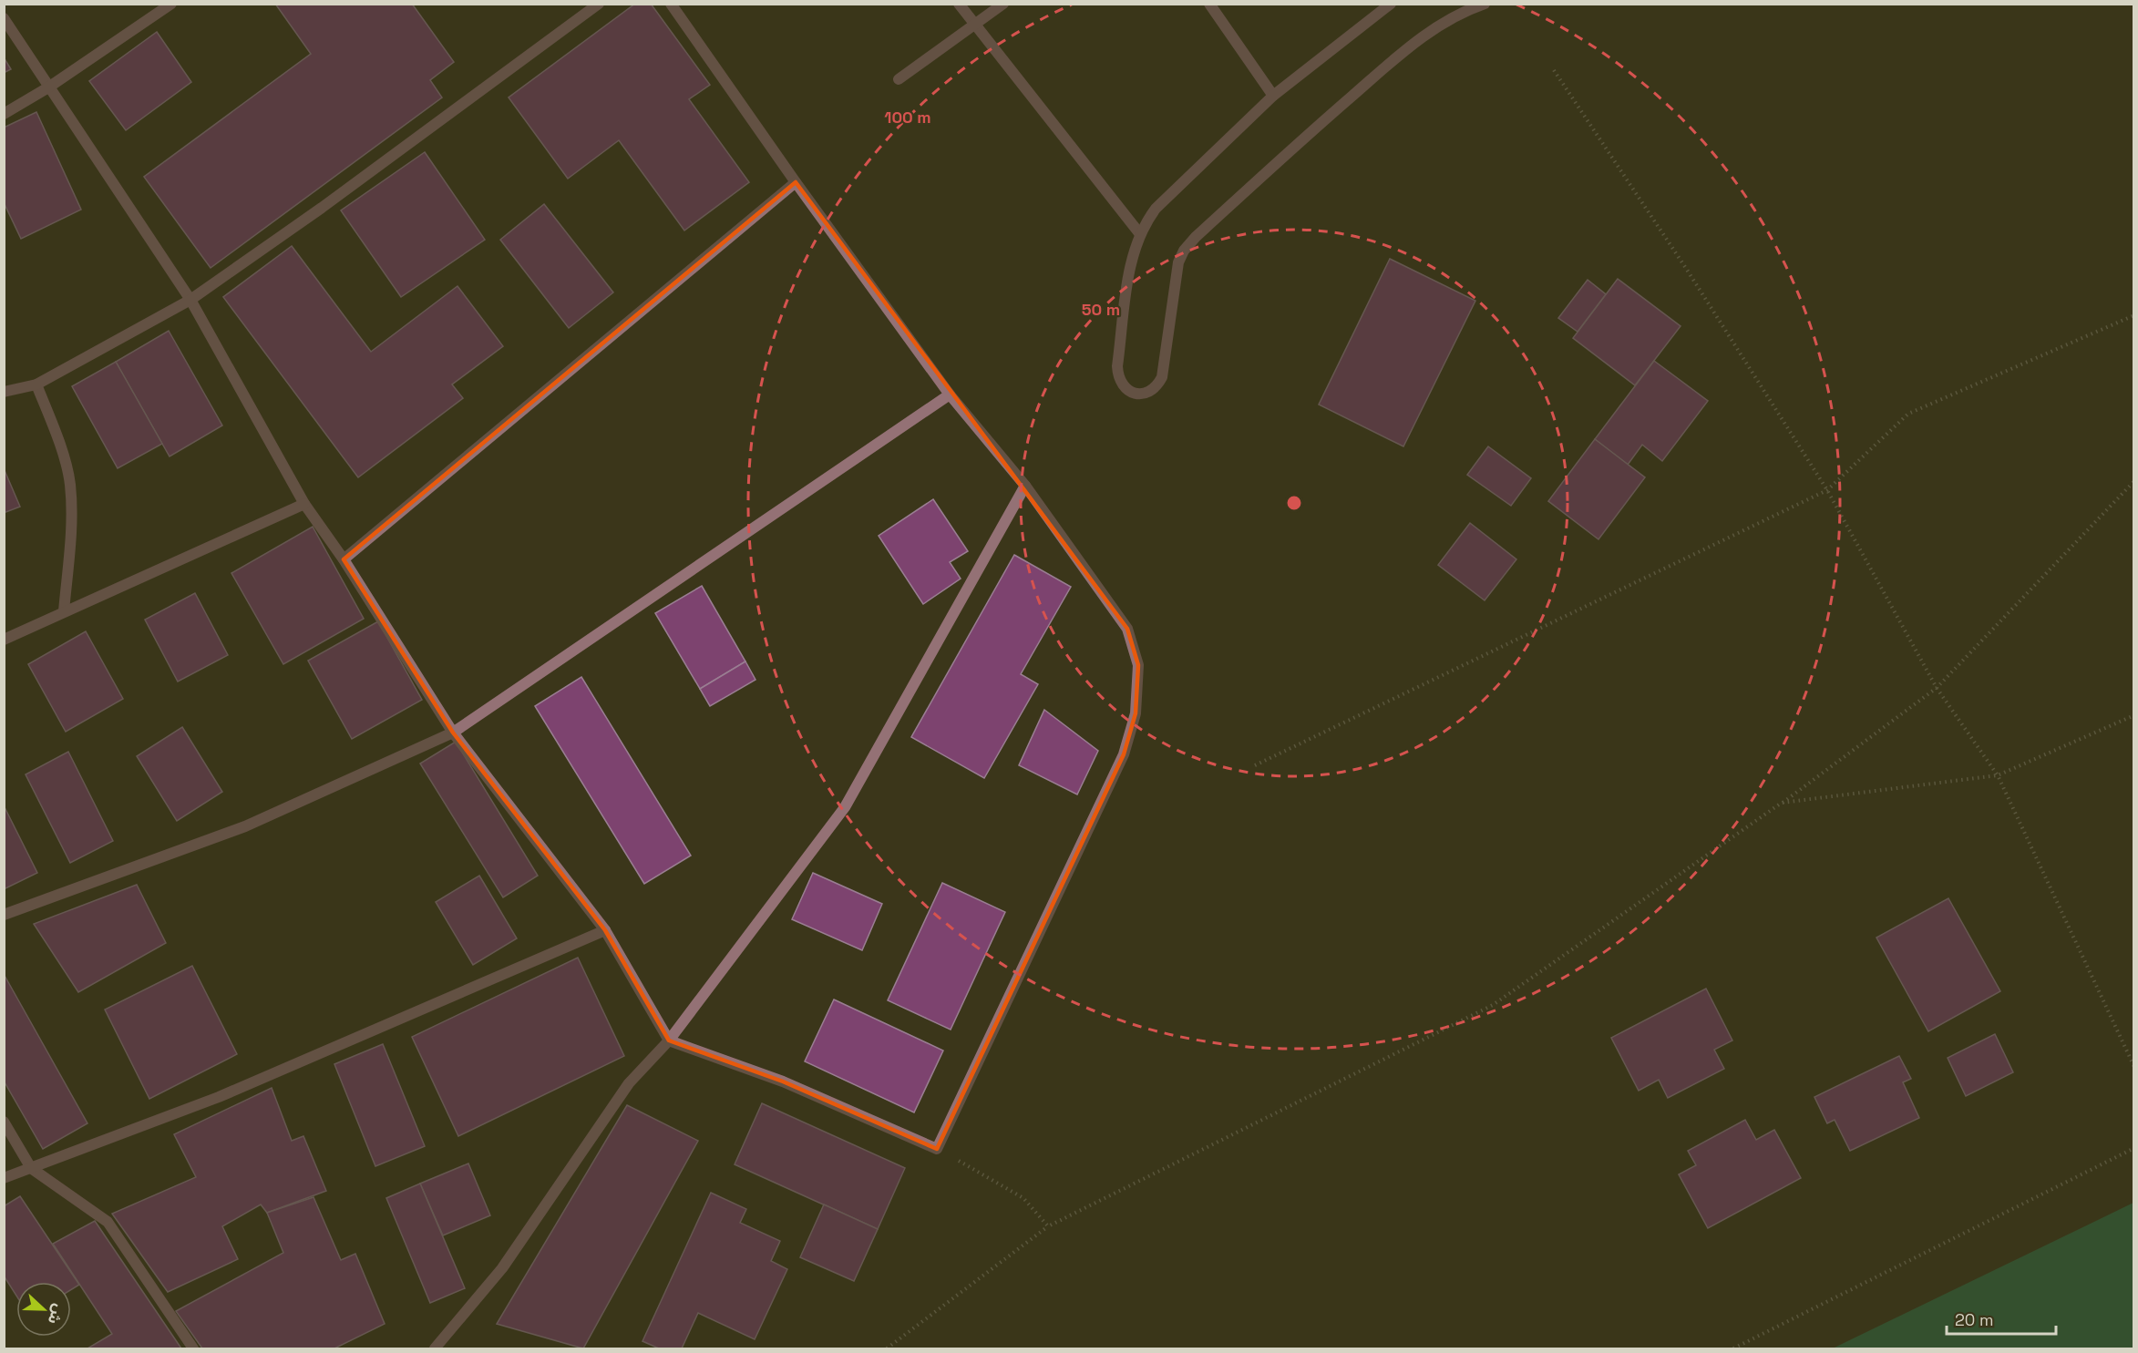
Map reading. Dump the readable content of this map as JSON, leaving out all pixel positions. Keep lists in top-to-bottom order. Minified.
{"scale_bar":"20 m","north":"right","rings":["100 m","50 m"]}
